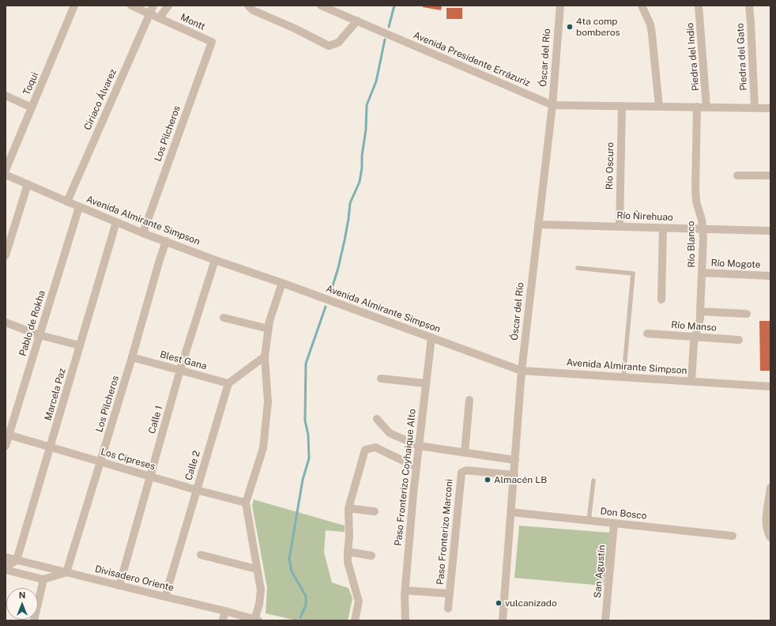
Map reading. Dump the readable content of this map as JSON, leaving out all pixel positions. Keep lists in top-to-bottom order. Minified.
{"streets":{"street":["Montt","Piedra del Indio","Piedra del Gato","Óscar del Río","Avenida Presidente Errázuriz","Toqui","Ciriaco Álvarez","Los Pilcheros","Río Oscuro","Río Ñirehuao","Avenida Almirante Simpson","Río Blanco","Río Mogote","Pablo de Rokha","Río Manso","Blest Gana","Marcela Paz","Calle 1","Los Cipreses","Calle 2","Paso Fronterizo Coyhaique Alto","Don Bosco","Paso Fronterizo Marconi","San Agustín","Divisadero Oriente"]},"crossings":[["Montt","Ciriaco Álvarez"],["Montt","Los Pilcheros"],["Piedra del Indio","Avenida Presidente Errázuriz"],["Piedra del Gato","Avenida Presidente Errázuriz"],["Óscar del Río","Avenida Presidente Errázuriz"],["Óscar del Río","Río Ñirehuao"],["Óscar del Río","Avenida Almirante Simpson"],["Óscar del Río","Don Bosco"],["Óscar del Río","Paso Fronterizo Marconi"],["Avenida Presidente Errázuriz","Río Oscuro"],["Avenida Presidente Errázuriz","Río Blanco"],["Ciriaco Álvarez","Avenida Almirante Simpson"],["Los Pilcheros","Avenida Almirante Simpson"],["Los Pilcheros","Blest Gana"],["Los Pilcheros","Los Cipreses"],["Los Pilcheros","Divisadero Oriente"],["Río Oscuro","Río Ñirehuao"],["Río Ñirehuao","Río Blanco"],["Avenida Almirante Simpson","Río Blanco"],["Avenida Almirante Simpson","Pablo de Rokha"],["Avenida Almirante Simpson","Marcela Paz"],["Avenida Almirante Simpson","Calle 1"],["Avenida Almirante Simpson","Paso Fronterizo Coyhaique Alto"],["Río Blanco","Río Mogote"],["Río Blanco","Río Manso"],["Pablo de Rokha","Los Cipreses"],["Blest Gana","Calle 1"],["Blest Gana","Calle 2"],["Marcela Paz","Los Cipreses"],["Marcela Paz","Divisadero Oriente"],["Calle 1","Los Cipreses"],["Calle 1","Divisadero Oriente"],["Los Cipreses","Calle 2"],["Calle 2","Divisadero Oriente"],["Don Bosco","San Agustín"]],"places":["4ta comp bomberos","Almacén LB","vulcanizado"],"north":"top"}
